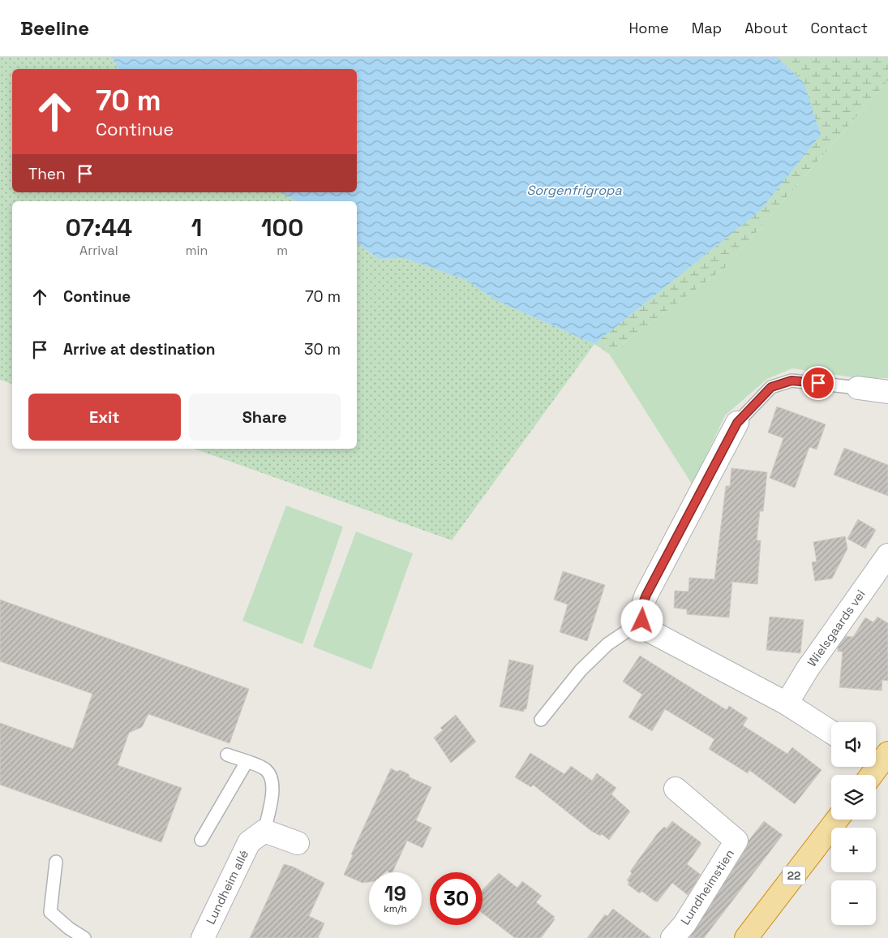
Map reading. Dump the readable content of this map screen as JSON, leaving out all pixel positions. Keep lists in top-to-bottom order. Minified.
{"streets":{"highway":["22"],"street":["Wielsgaards vei","Lundheim allé","Lundheimstien"]},"water":["Sorgenfrigropa"],"page":{"header":"Beeline","nav":["Home","Map","About","Contact"],"turn":["70 m","Continue"],"then":"Then","eta":["07:44","Arrival","1","min","100","m"],"list":[{"name":"Continue","value":"70 m"},{"name":"Arrive at destination","value":"30 m"}],"buttons":["Exit","Share"],"map_buttons":["+","−"],"speed":"19 km/h","limit":"30"}}
